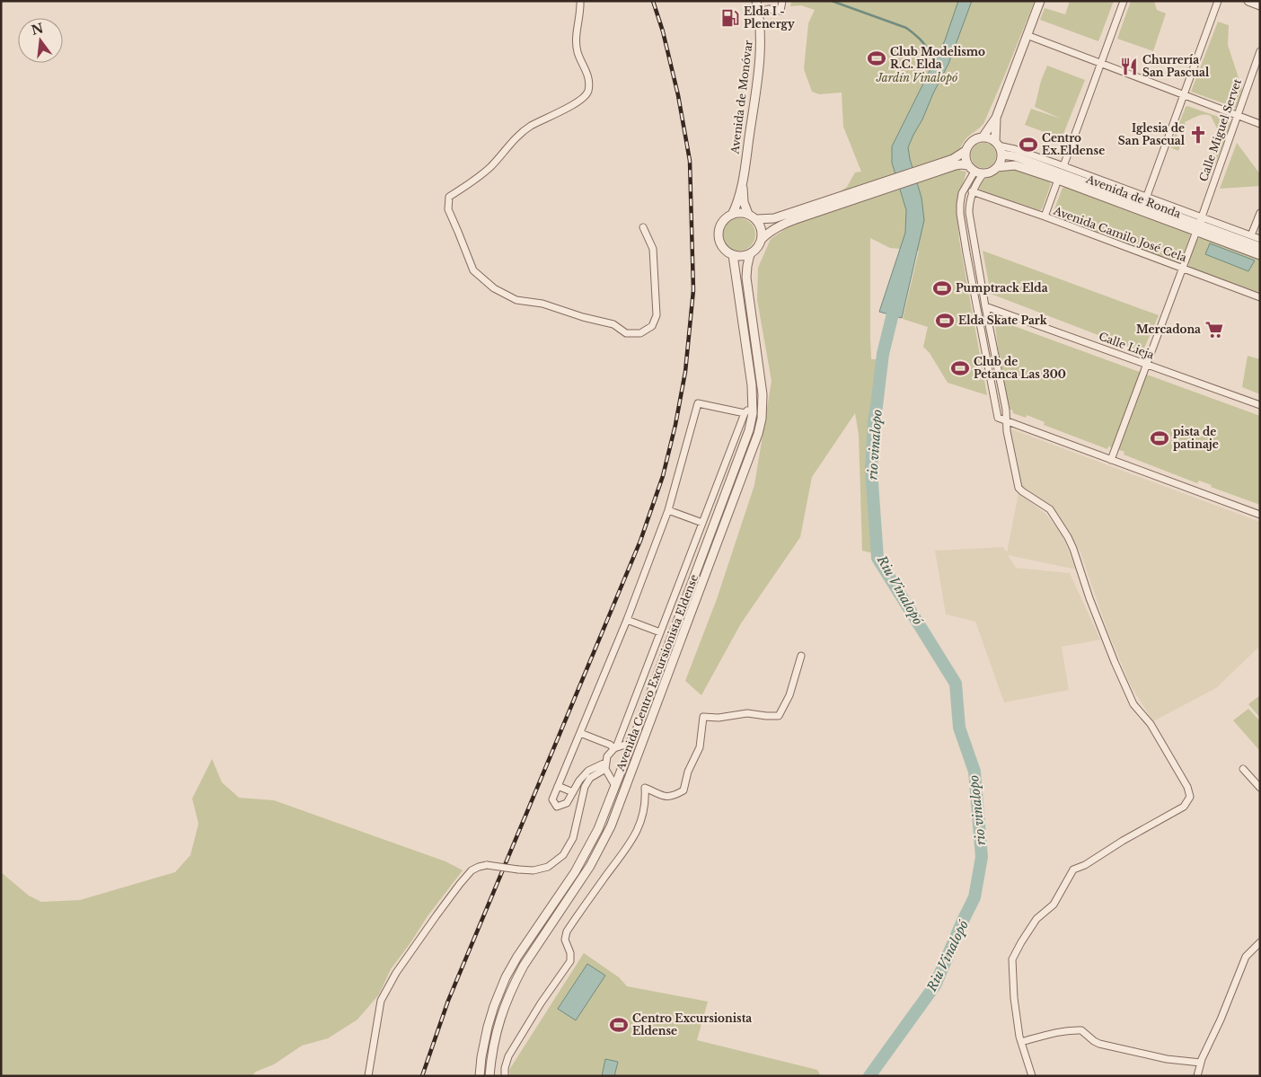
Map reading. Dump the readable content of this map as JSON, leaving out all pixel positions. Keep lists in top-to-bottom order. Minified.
{"streets":{"street":["Avenida de Monóvar","Calle Miguel Servet","Avenida de Ronda","Avenida Camilo José Cela","Calle Lieja","Avenida Centro Excursionista Eldense"]},"crossings":[["Avenida de Monóvar","Avenida Centro Excursionista Eldense"],["Calle Miguel Servet","Avenida de Ronda"],["Calle Miguel Servet","Avenida Camilo José Cela"],["Calle Miguel Servet","Calle Lieja"]],"water":["rio vinalopo","Riu Vinalopó"],"parks":["Jardín Vinalopó"],"places":{"fuel station":["Elda I - Plenergy"],"sports":["Club Modelismo R.C. Elda","Centro Ex.Eldense","Pumptrack Elda","Elda Skate Park","Club de Petanca Las 300","pista de patinaje","Centro Excursionista Eldense"],"restaurant":["Churrería San Pascual"],"church":["Iglesia de San Pascual"],"supermarket":["Mercadona"]},"north":"top"}
